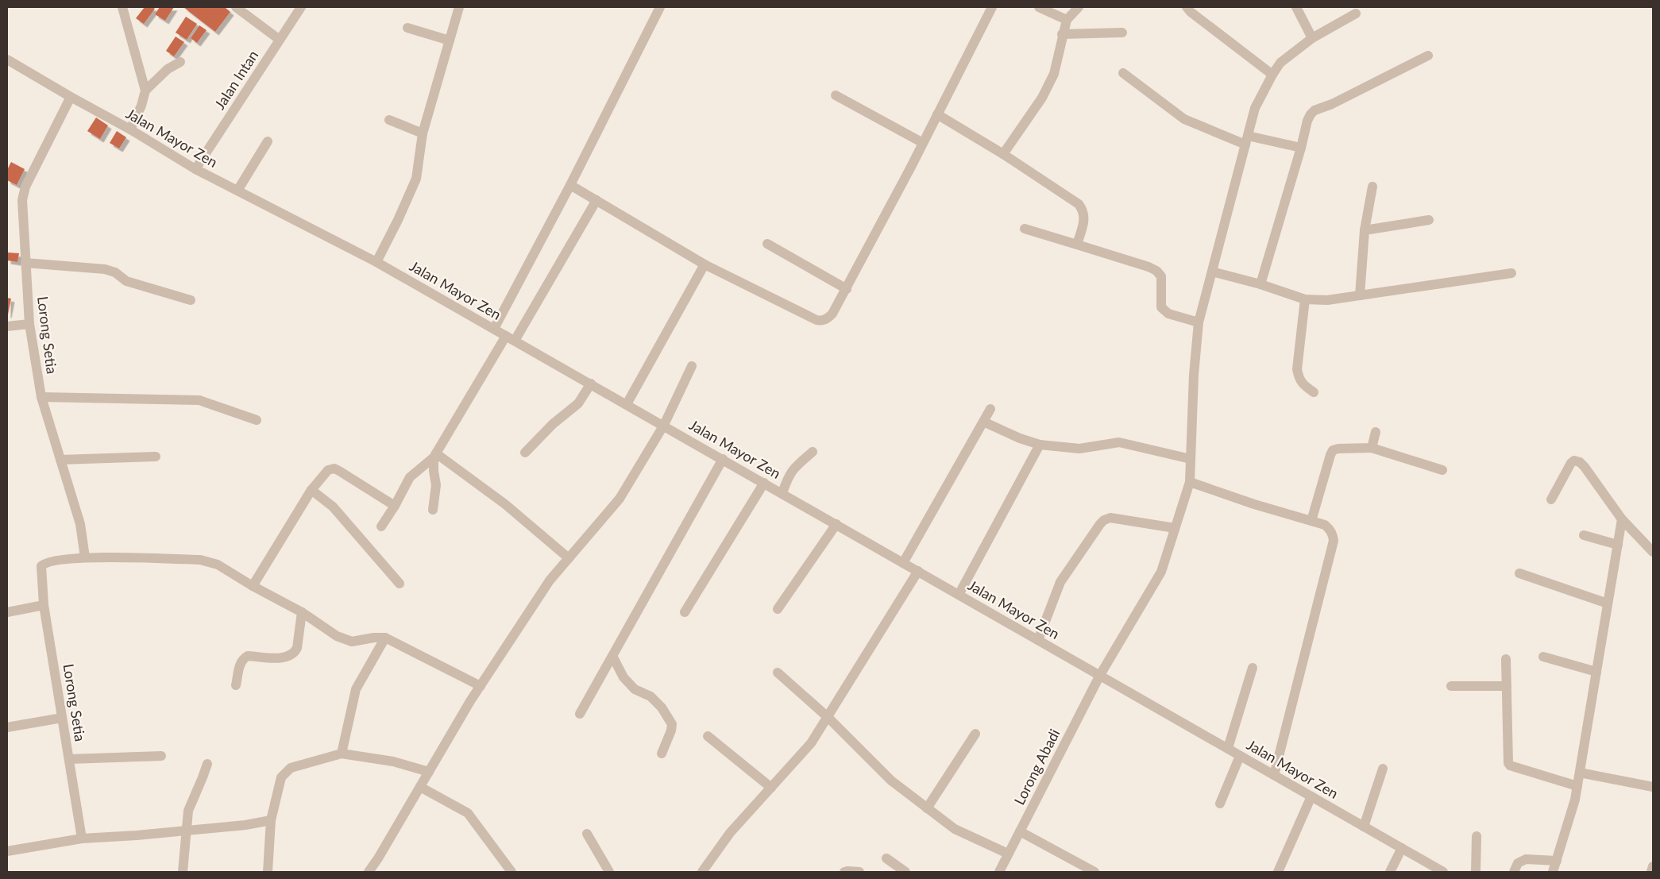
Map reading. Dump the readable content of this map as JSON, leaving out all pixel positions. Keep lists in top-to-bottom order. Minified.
{"streets":{"street":["Jalan Intan","Jalan Mayor Zen","Lorong Setia","Lorong Abadi"]},"crossings":[["Jalan Intan","Jalan Mayor Zen"],["Jalan Mayor Zen","Lorong Setia"],["Jalan Mayor Zen","Lorong Abadi"]]}
